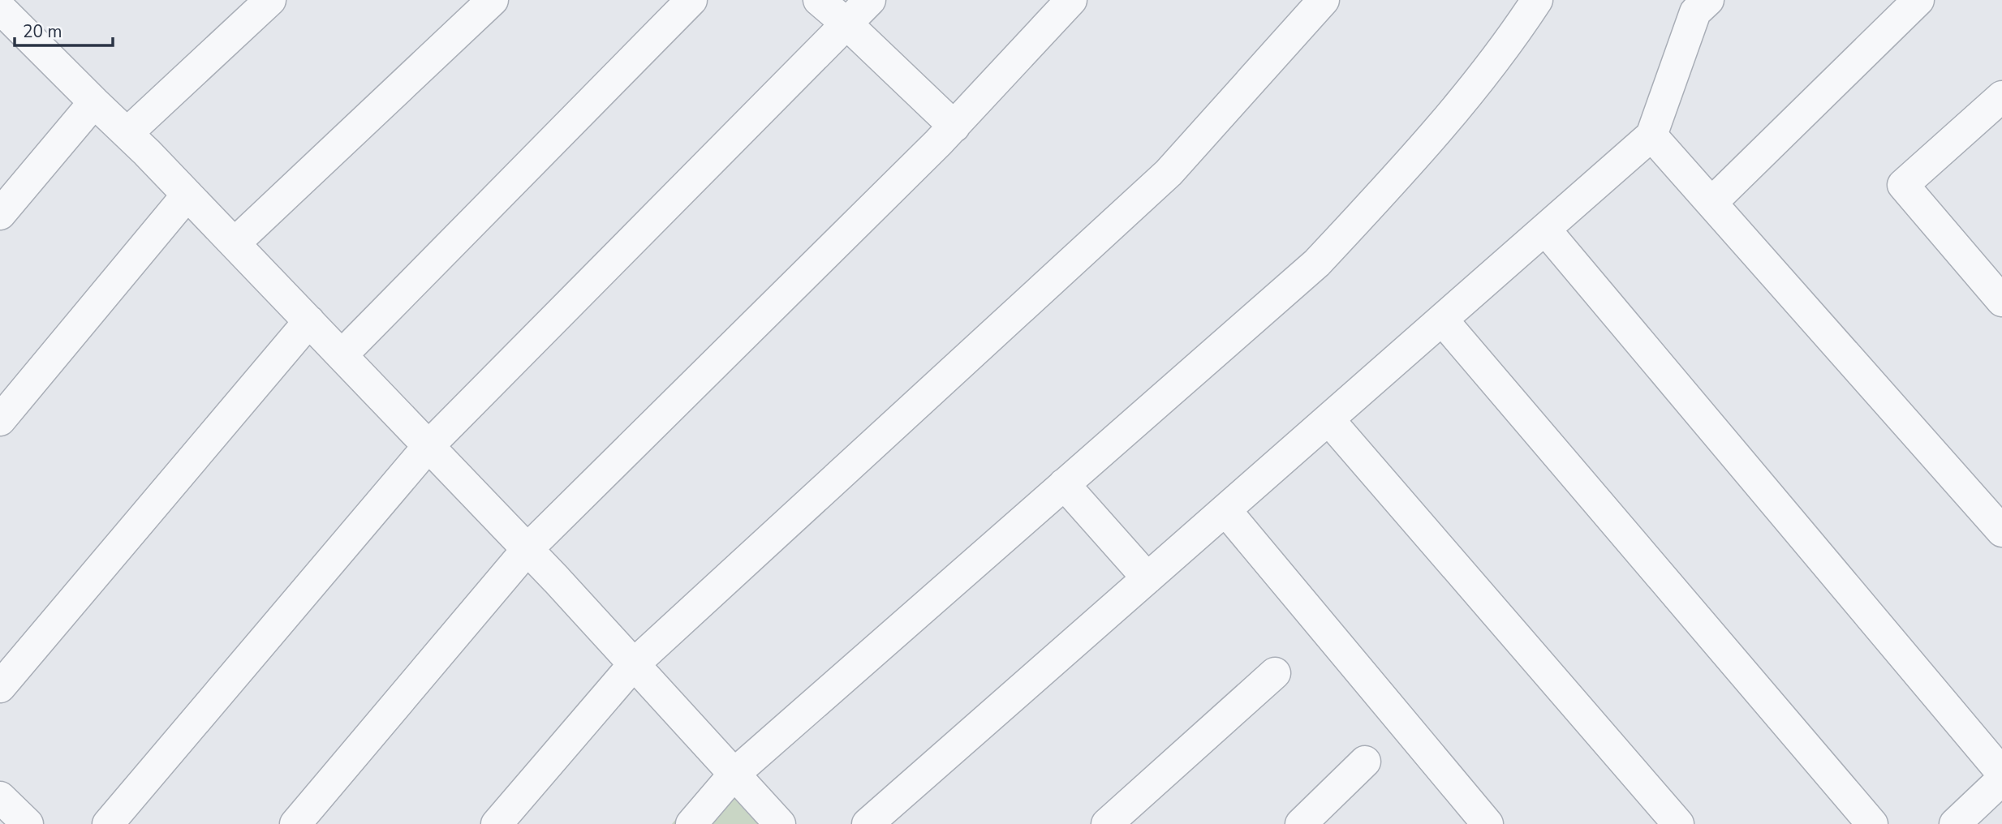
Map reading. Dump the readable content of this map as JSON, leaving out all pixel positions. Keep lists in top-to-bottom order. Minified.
{"scale_bar":"20 m"}
